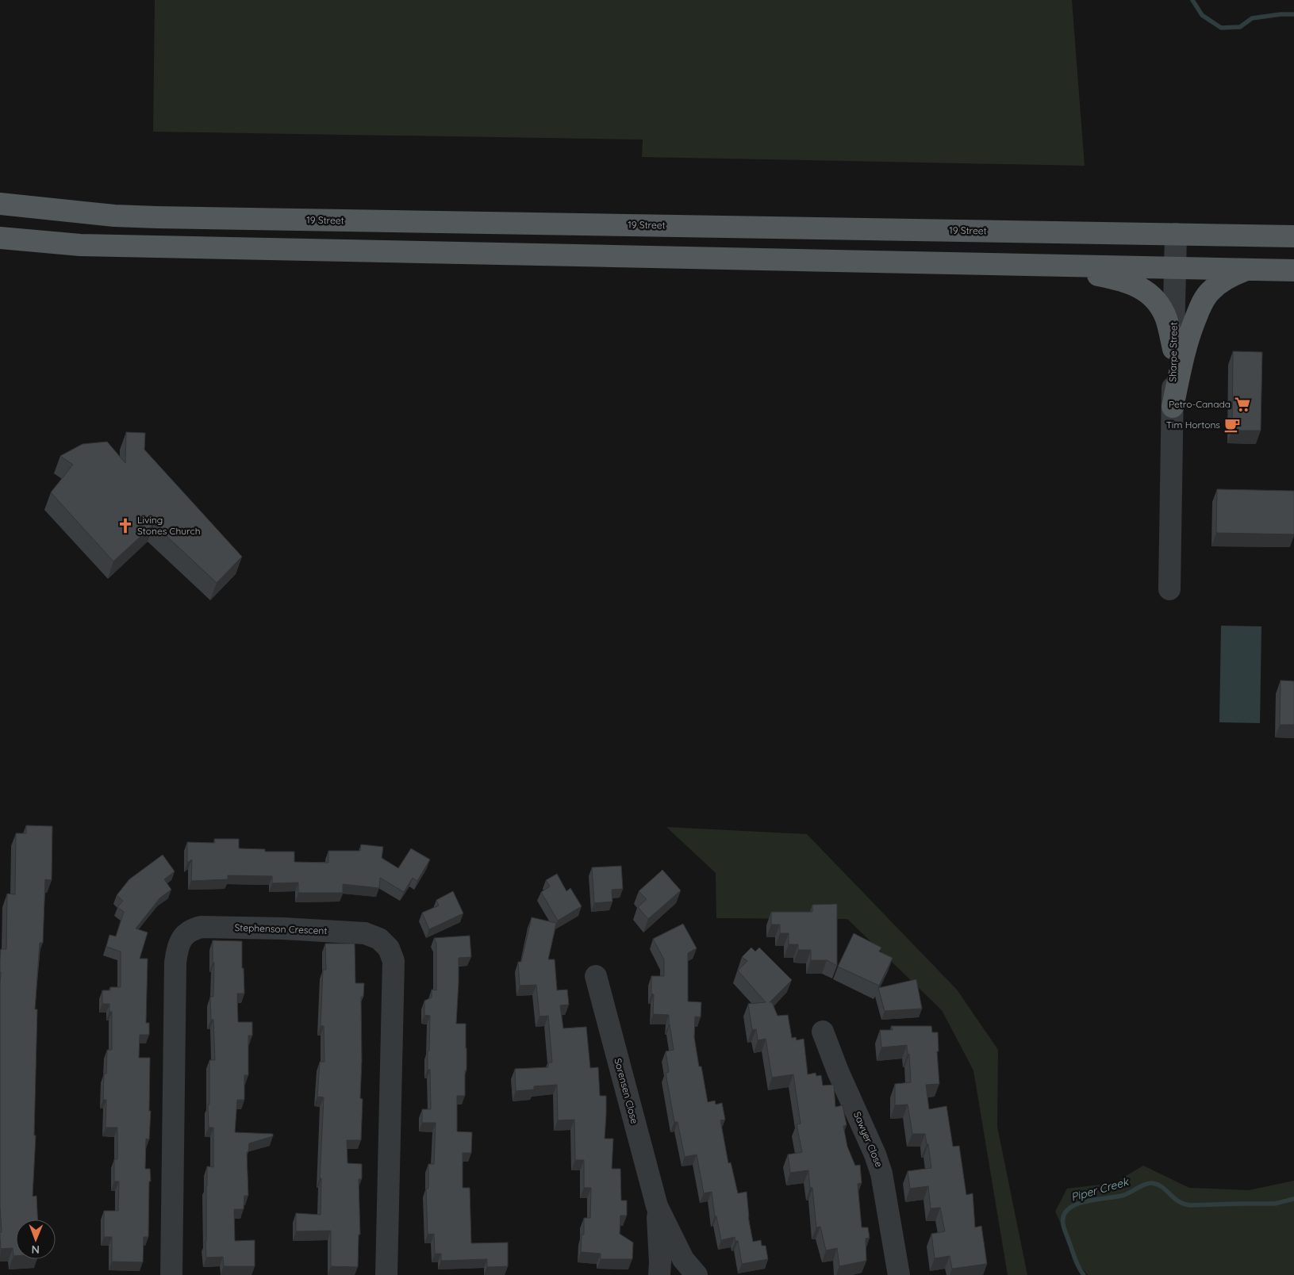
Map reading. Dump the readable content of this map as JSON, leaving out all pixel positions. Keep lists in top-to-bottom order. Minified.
{"streets":{"main road":["19 Street"],"street":["Sharpe Street","Stephenson Crescent","Sorensen Close","Sawyer Close"]},"crossings":[["19 Street","Sharpe Street"]],"water":["Piper Creek"],"places":{"supermarket":["Petro-Canada"],"cafe":["Tim Hortons"],"church":["Living Stones Church"]},"north":"bottom"}
